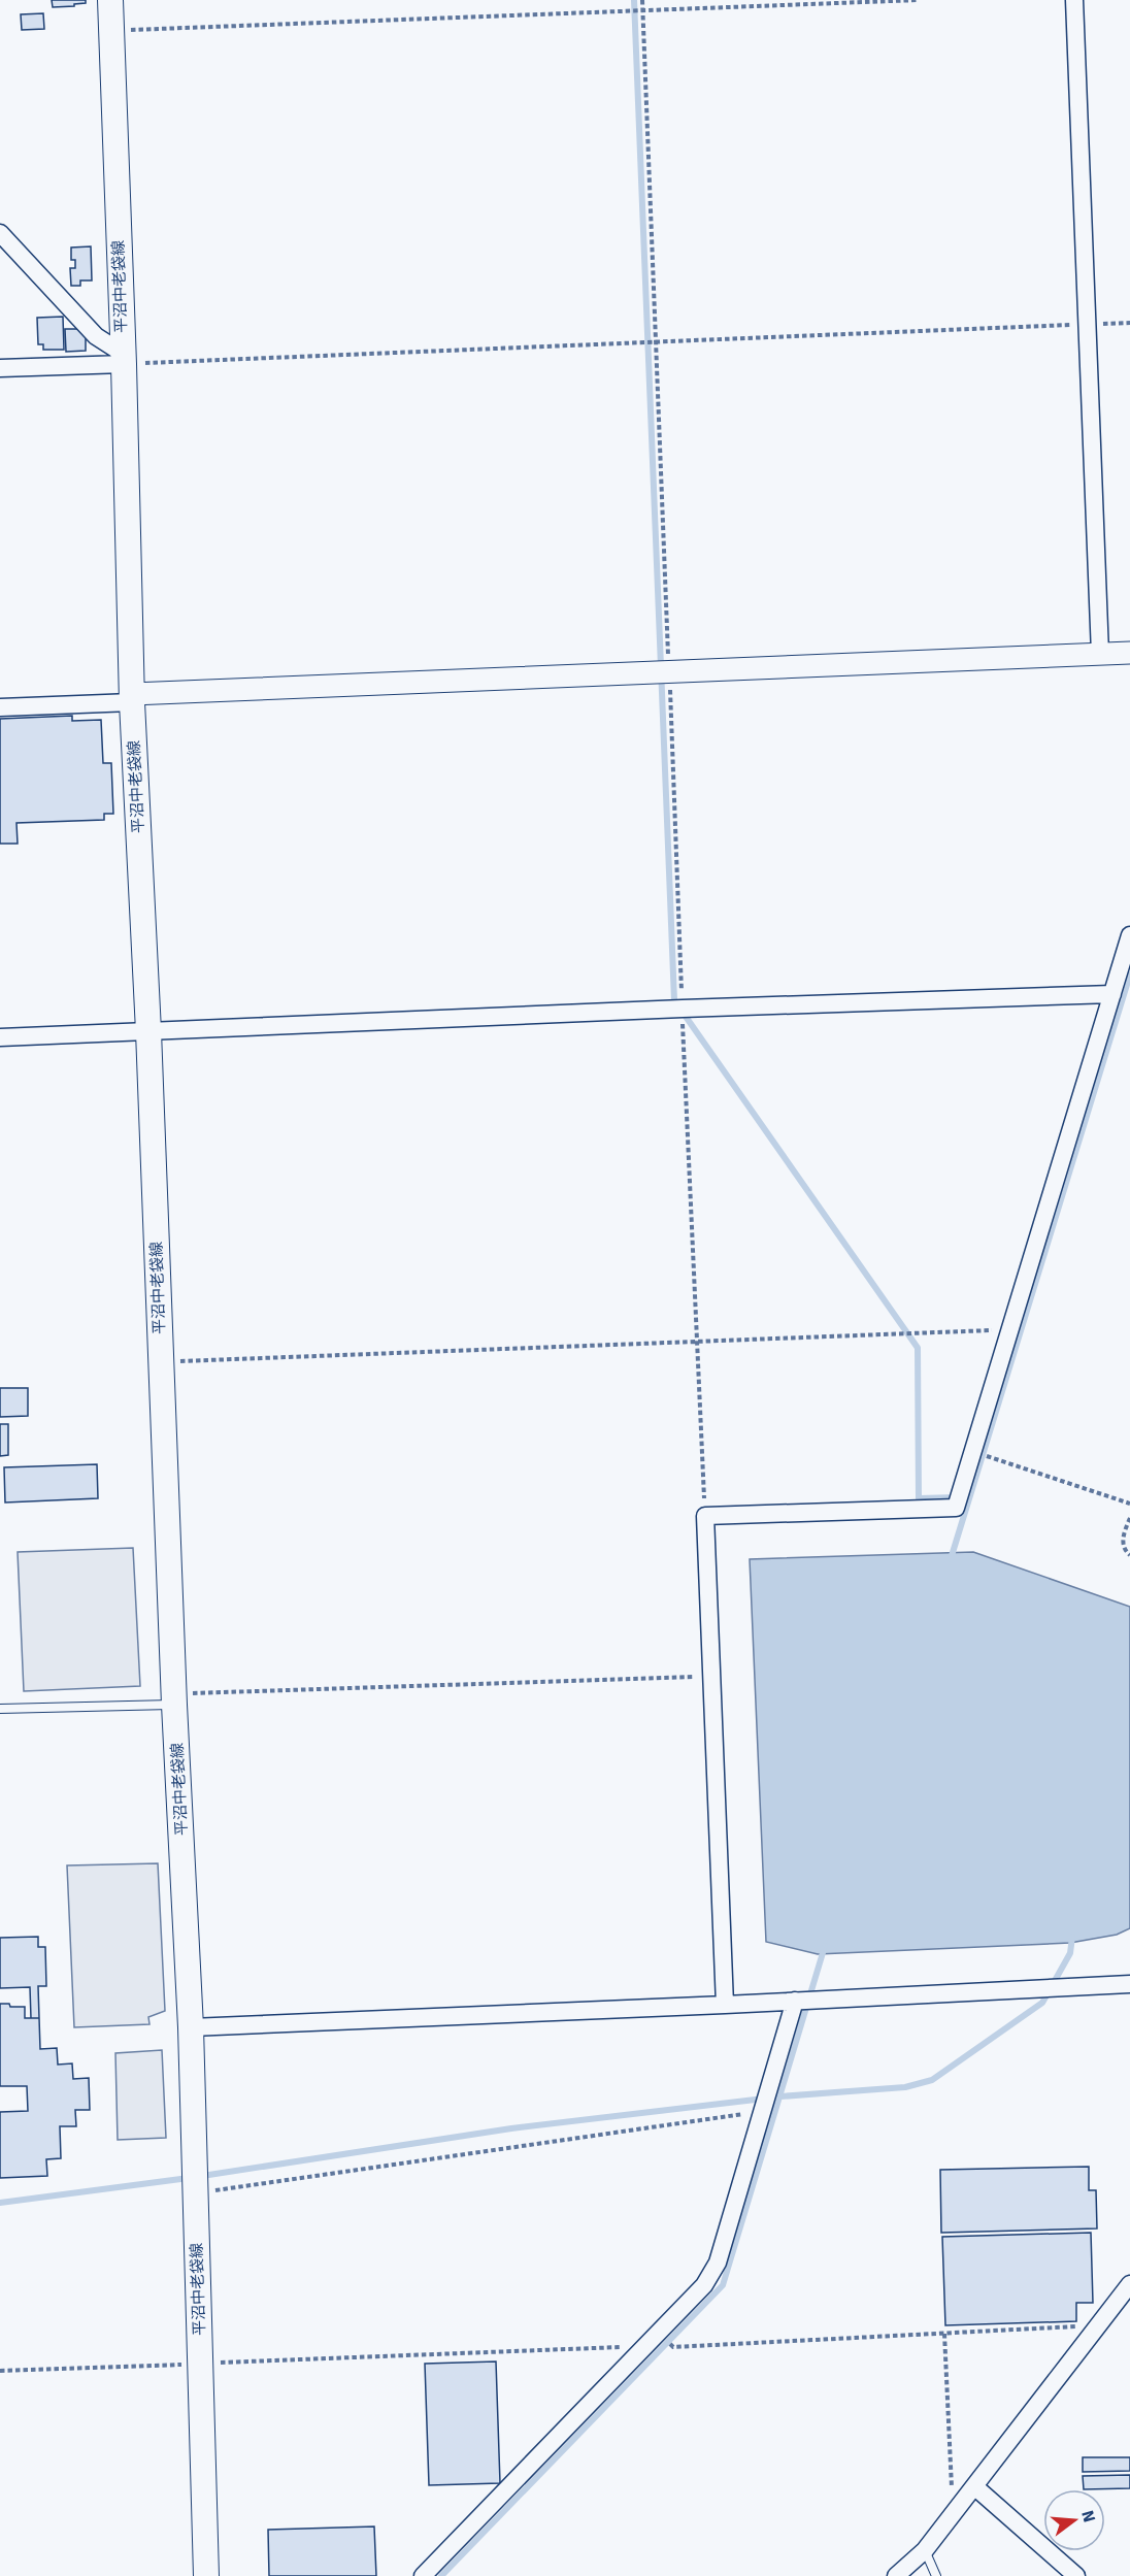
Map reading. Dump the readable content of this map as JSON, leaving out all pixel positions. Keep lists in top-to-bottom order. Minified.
{"streets":{"main road":["平沼中老袋線"]},"north":"right"}
